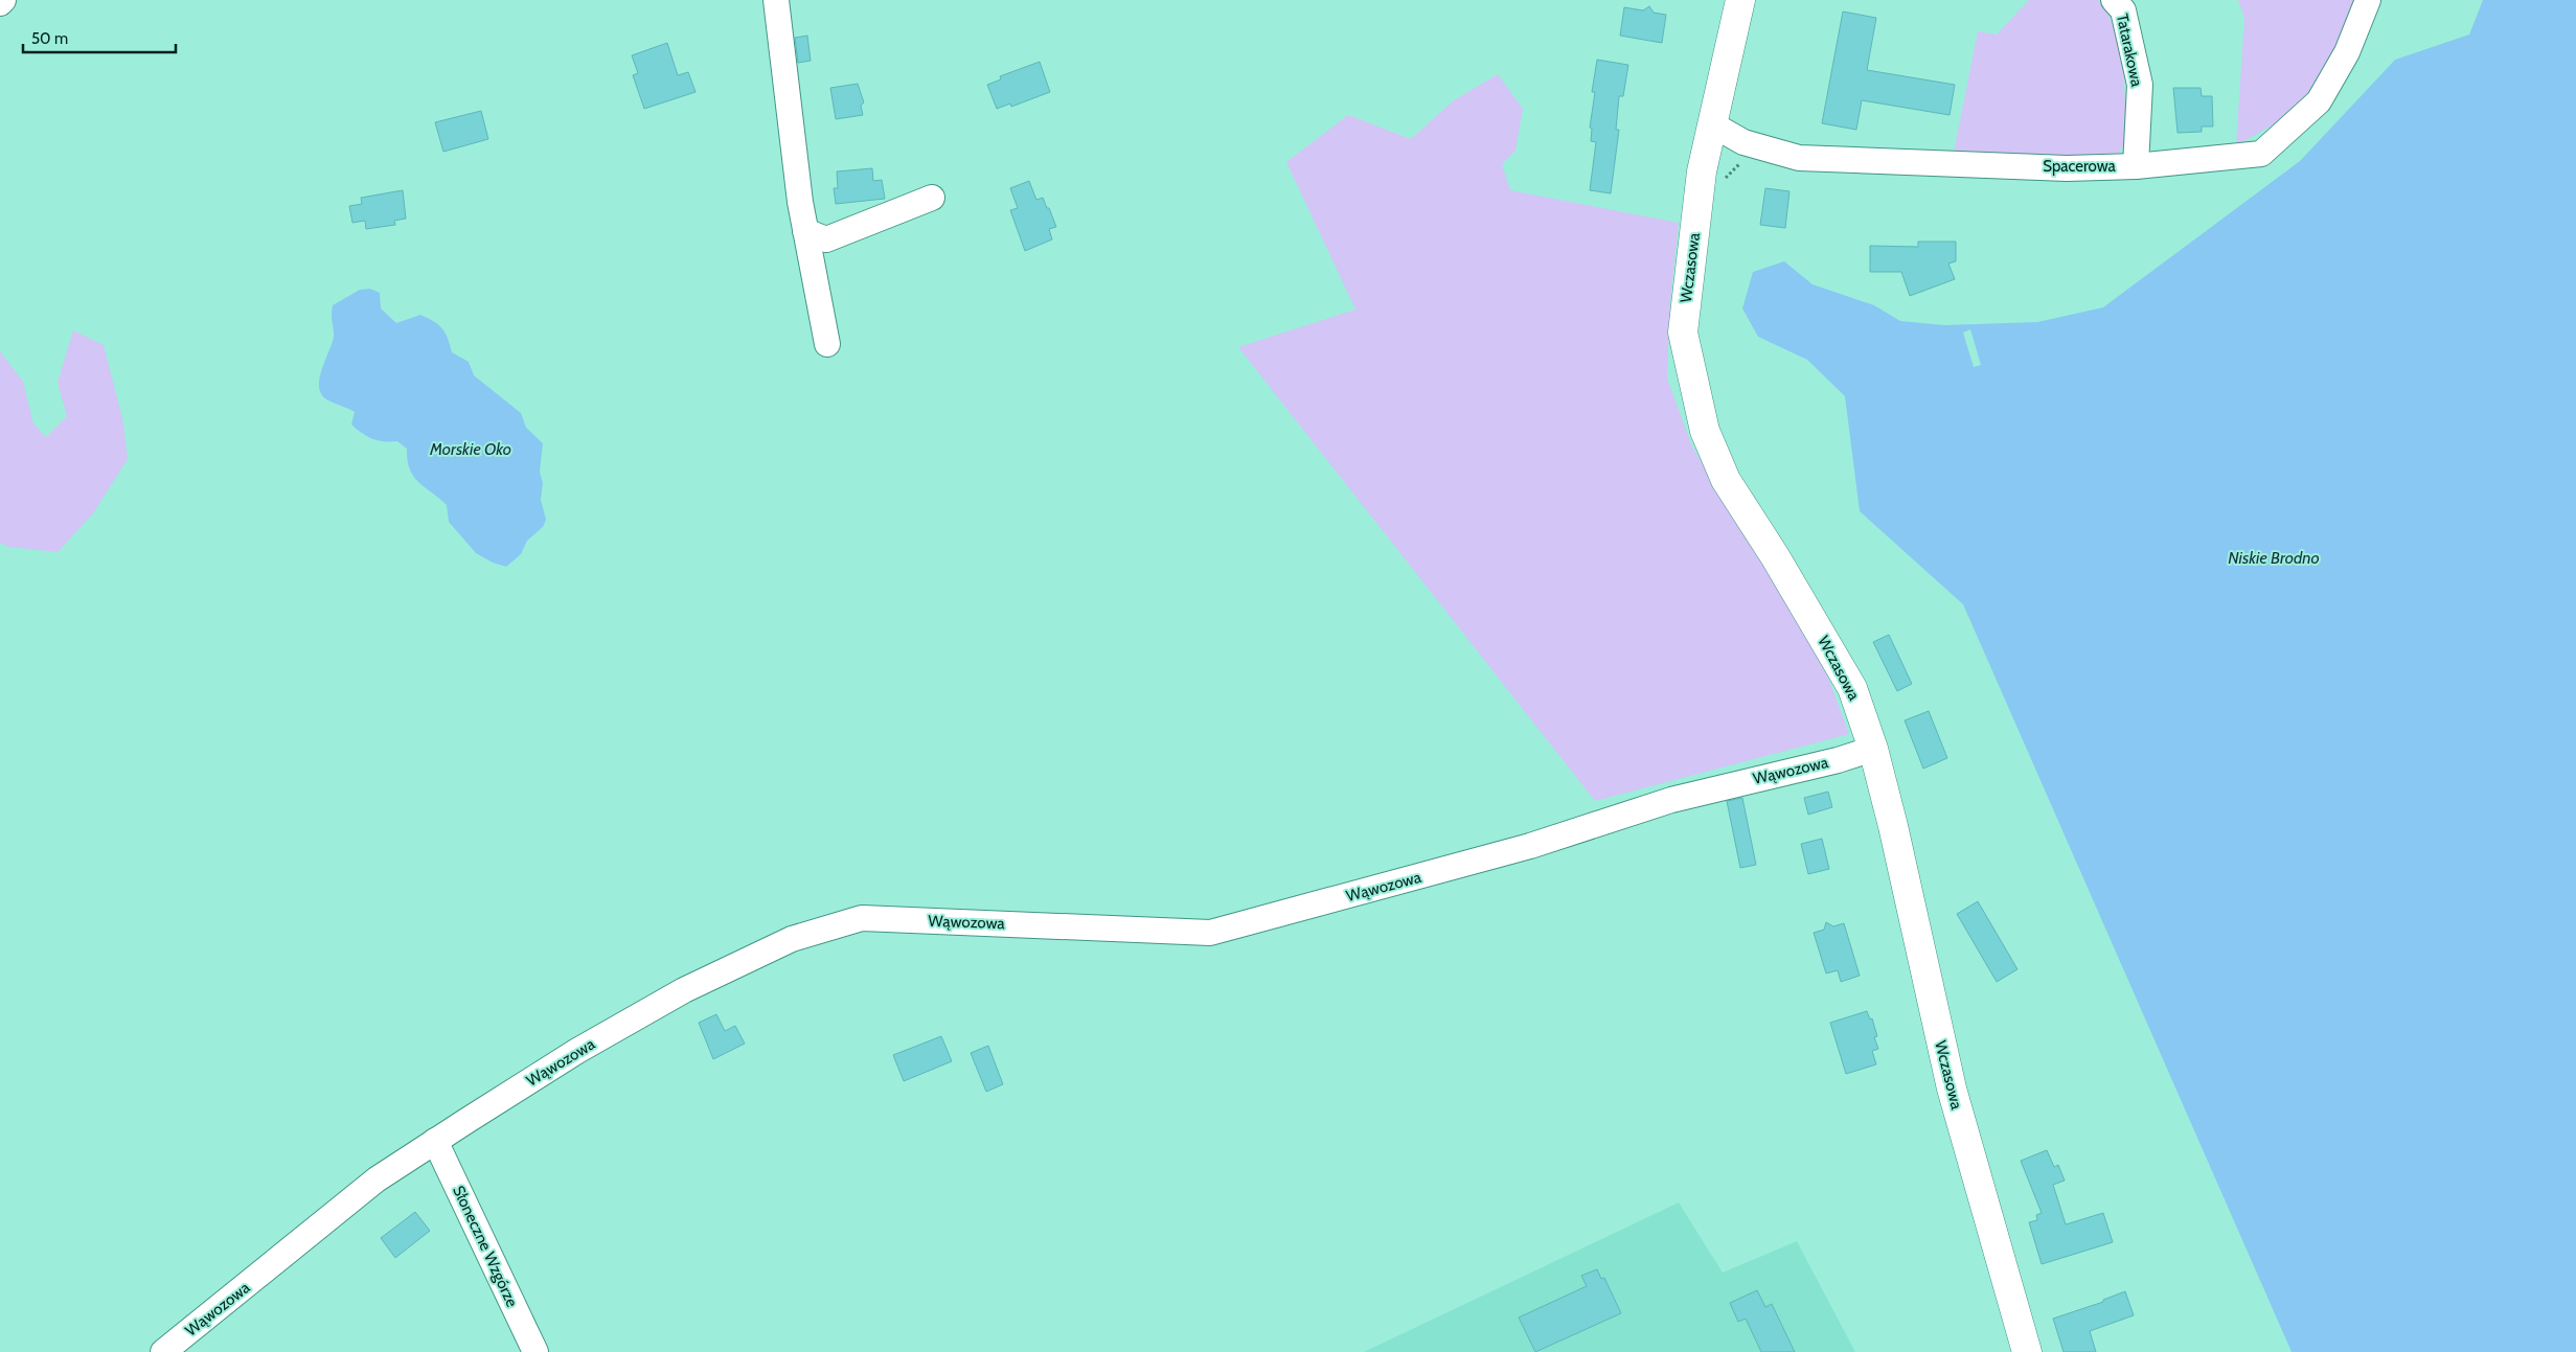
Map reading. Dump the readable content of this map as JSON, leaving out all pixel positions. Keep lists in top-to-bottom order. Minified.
{"streets":{"street":["Tatarakowa","Spacerowa","Wczasowa","Wąwozowa","Słoneczne Wzgórze"]},"crossings":[["Tatarakowa","Spacerowa"],["Spacerowa","Wczasowa"],["Wczasowa","Wąwozowa"],["Wąwozowa","Słoneczne Wzgórze"]],"water":["Morskie Oko","Niskie Brodno"],"scale_bar":"50 m"}
